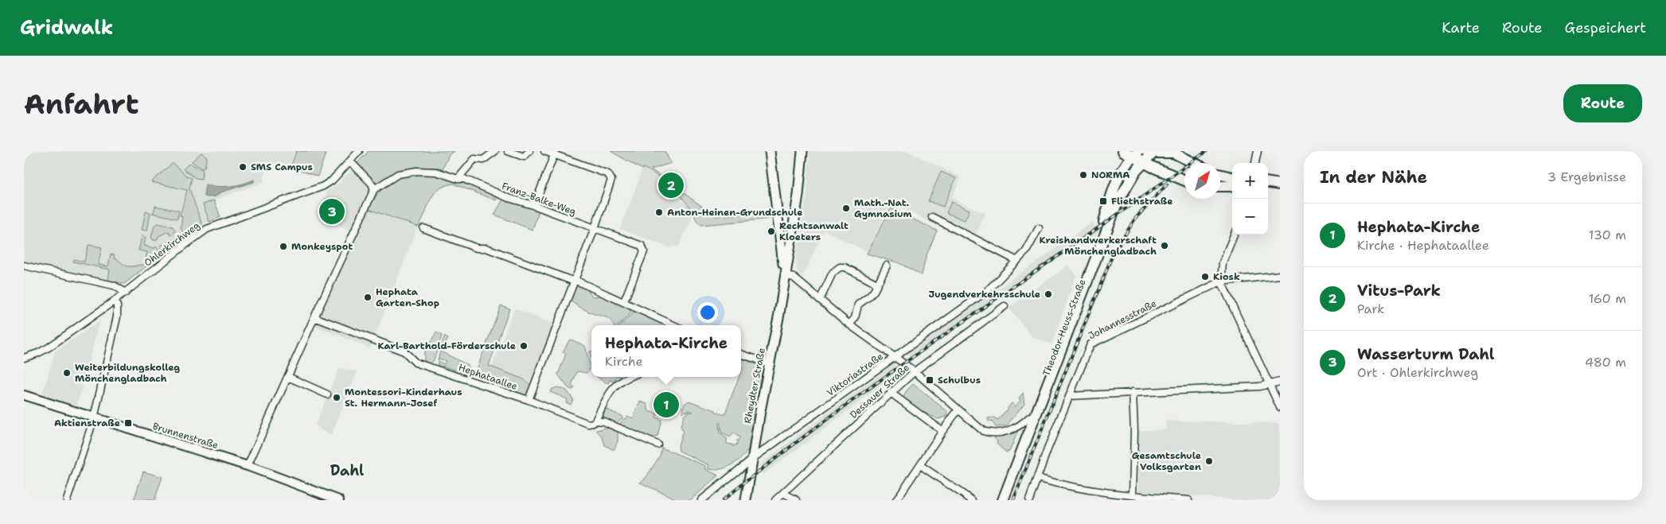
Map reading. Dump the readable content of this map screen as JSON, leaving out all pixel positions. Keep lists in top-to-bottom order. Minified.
{"streets":{"main road":["Theodor-Heuss-Straße","Rheydter Straße"],"street":["Franz-Balke-Weg","Ohlerkirchweg","Johannesstraße","Viktoriastraße","Hephataallee","Dessauer Straße","Brunnenstraße"]},"crossings":[["Viktoriastraße","Rheydter Straße"]],"districts":["Dahl"],"places":{"other":["SMS Campus","NORMA","Math.-Nat. Gymnasium","Anton-Heinen-Grundschule","Rechtsanwalt Kloeters","Kreishandwerkerschaft Mönchengladbach","Monkeyspot","Kiosk","Jugendverkehrsschule","Hephata Garten-Shop","Karl-Barthold-Förderschule","Weiterbildungskolleg Mönchengladbach","Montessori-Kinderhaus St. Hermann-Josef","Gesamtschule Volksgarten"],"transit":["Fliethstraße","Schulbus","Aktienstraße"]},"north":"top right","page":{"header":"Gridwalk","nav":["Karte","Route","Gespeichert"],"buttons":"Route","title":"Anfahrt","heading":["In der Nähe","3 Ergebnisse"],"map_buttons":["+","−"],"pins":["2","3","1"],"list":[{"mark":"1","name":"Hephata-Kirche","note":"Kirche · Hephataallee","value":"130 m"},{"mark":"2","name":"Vitus-Park","note":"Park","value":"160 m"},{"mark":"3","name":"Wasserturm Dahl","note":"Ort · Ohlerkirchweg","value":"480 m"}],"popup":["Hephata-Kirche","Kirche"]}}
